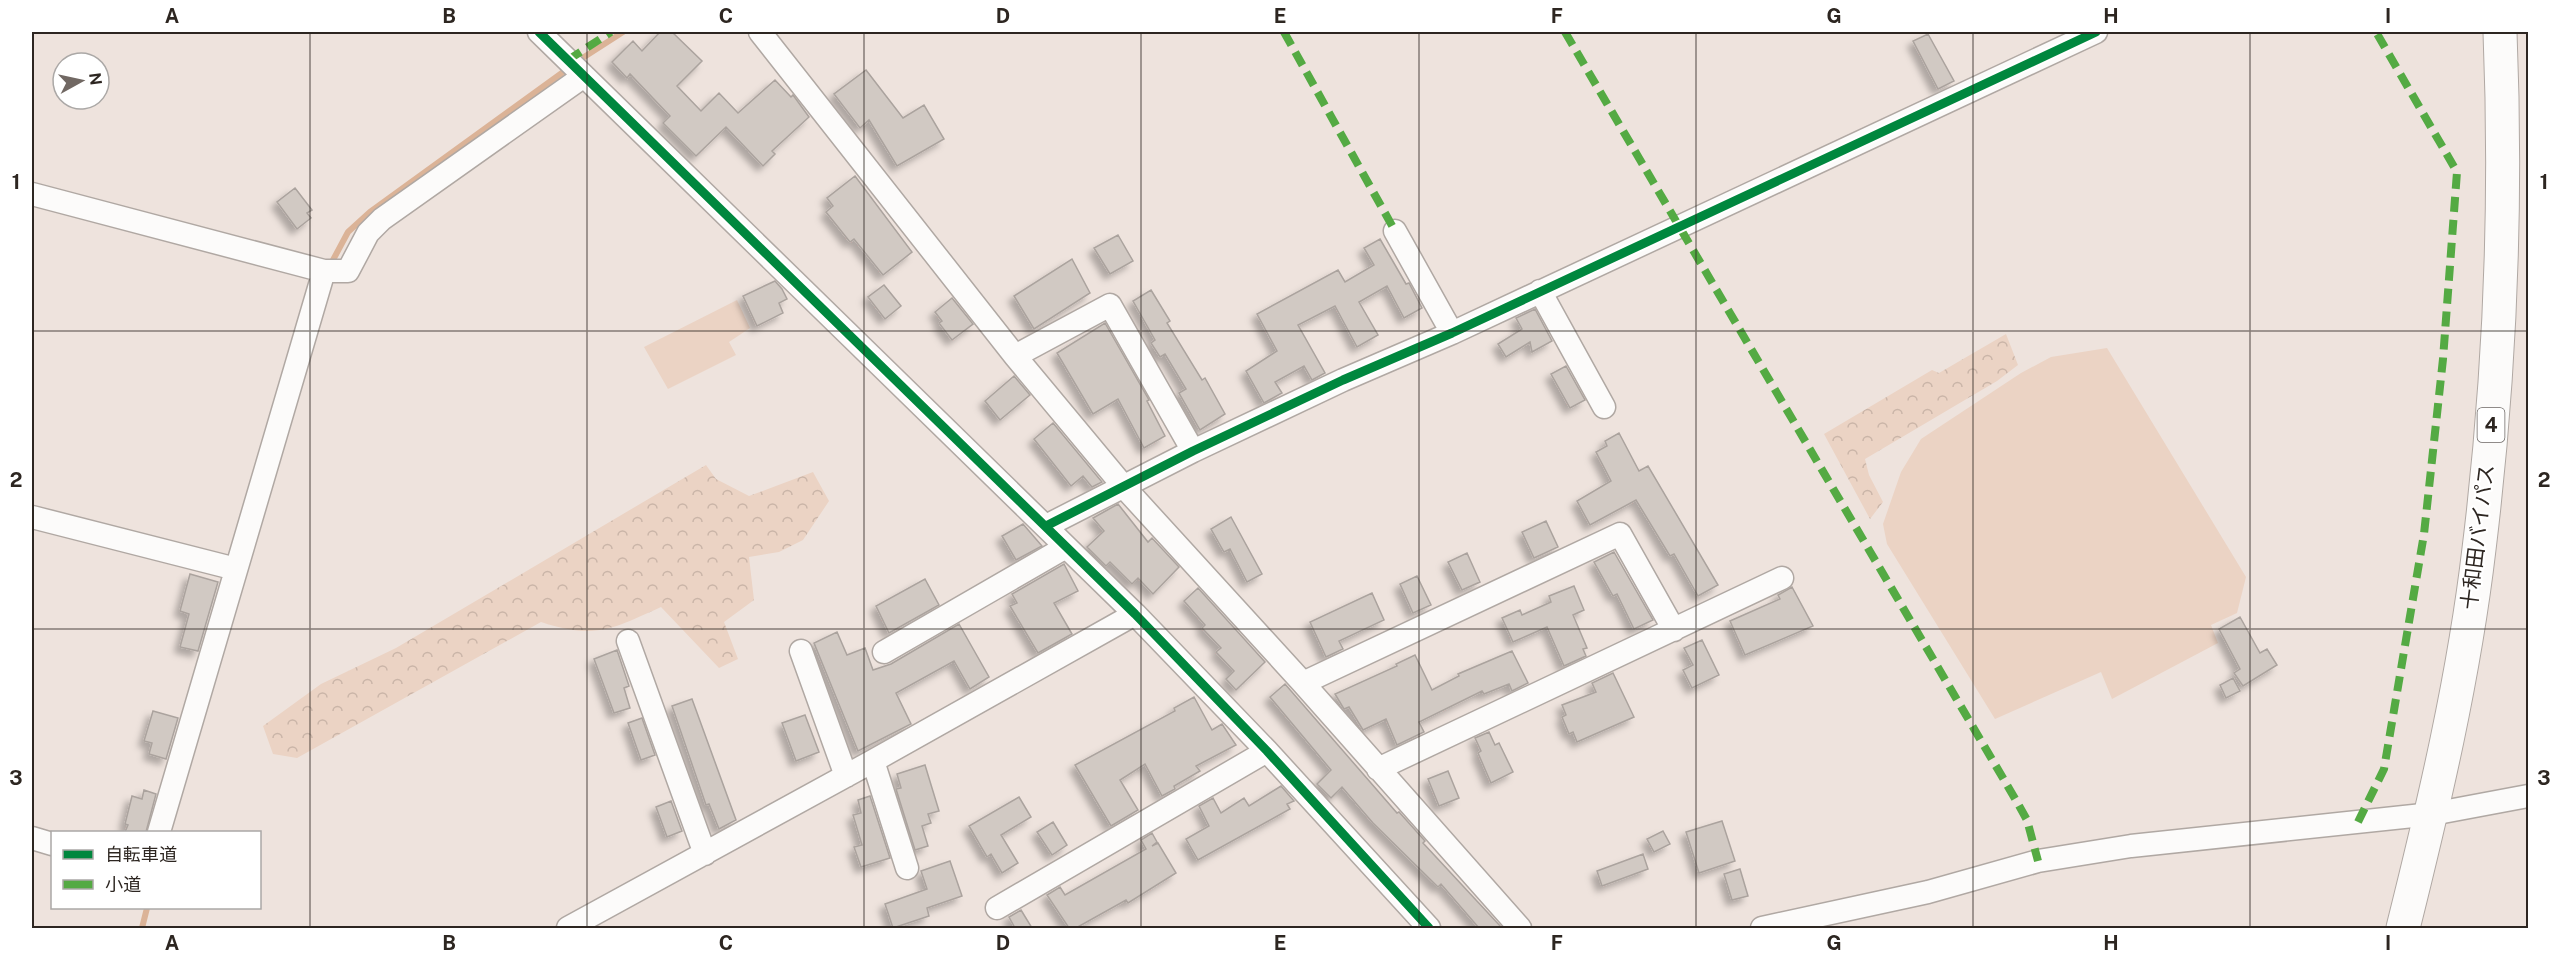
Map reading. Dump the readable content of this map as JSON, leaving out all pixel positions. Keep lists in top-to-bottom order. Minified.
{"streets":{"highway":["4","十和田バイパス"]},"legend":["自転車道","小道"],"north":"right","grid":{"columns":["A","B","C","D","E","F","G","H","I"],"rows":["1","2","3"]}}
